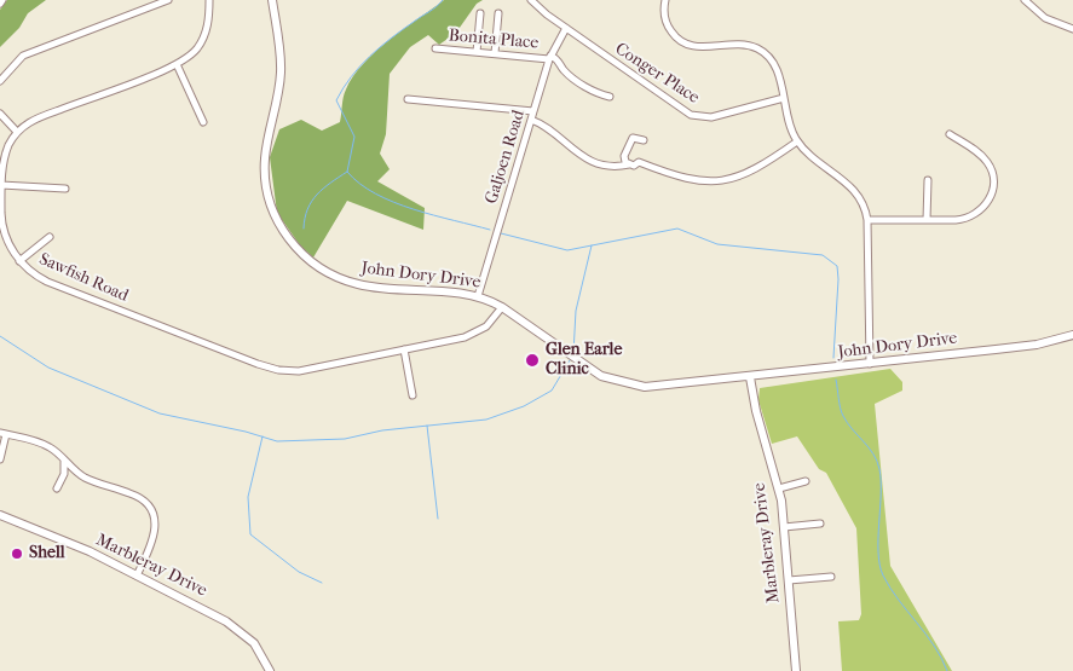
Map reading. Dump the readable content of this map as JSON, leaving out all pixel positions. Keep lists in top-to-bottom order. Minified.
{"streets":{"street":["Bonita Place","Conger Place","Galjoen Road","John Dory Drive","Sawfish Road","Marbleray Drive"]},"crossings":[["Bonita Place","Galjoen Road"],["Conger Place","Galjoen Road"],["Galjoen Road","John Dory Drive"],["John Dory Drive","Sawfish Road"],["John Dory Drive","Marbleray Drive"]],"places":["Glen Earle Clinic","Shell"]}
